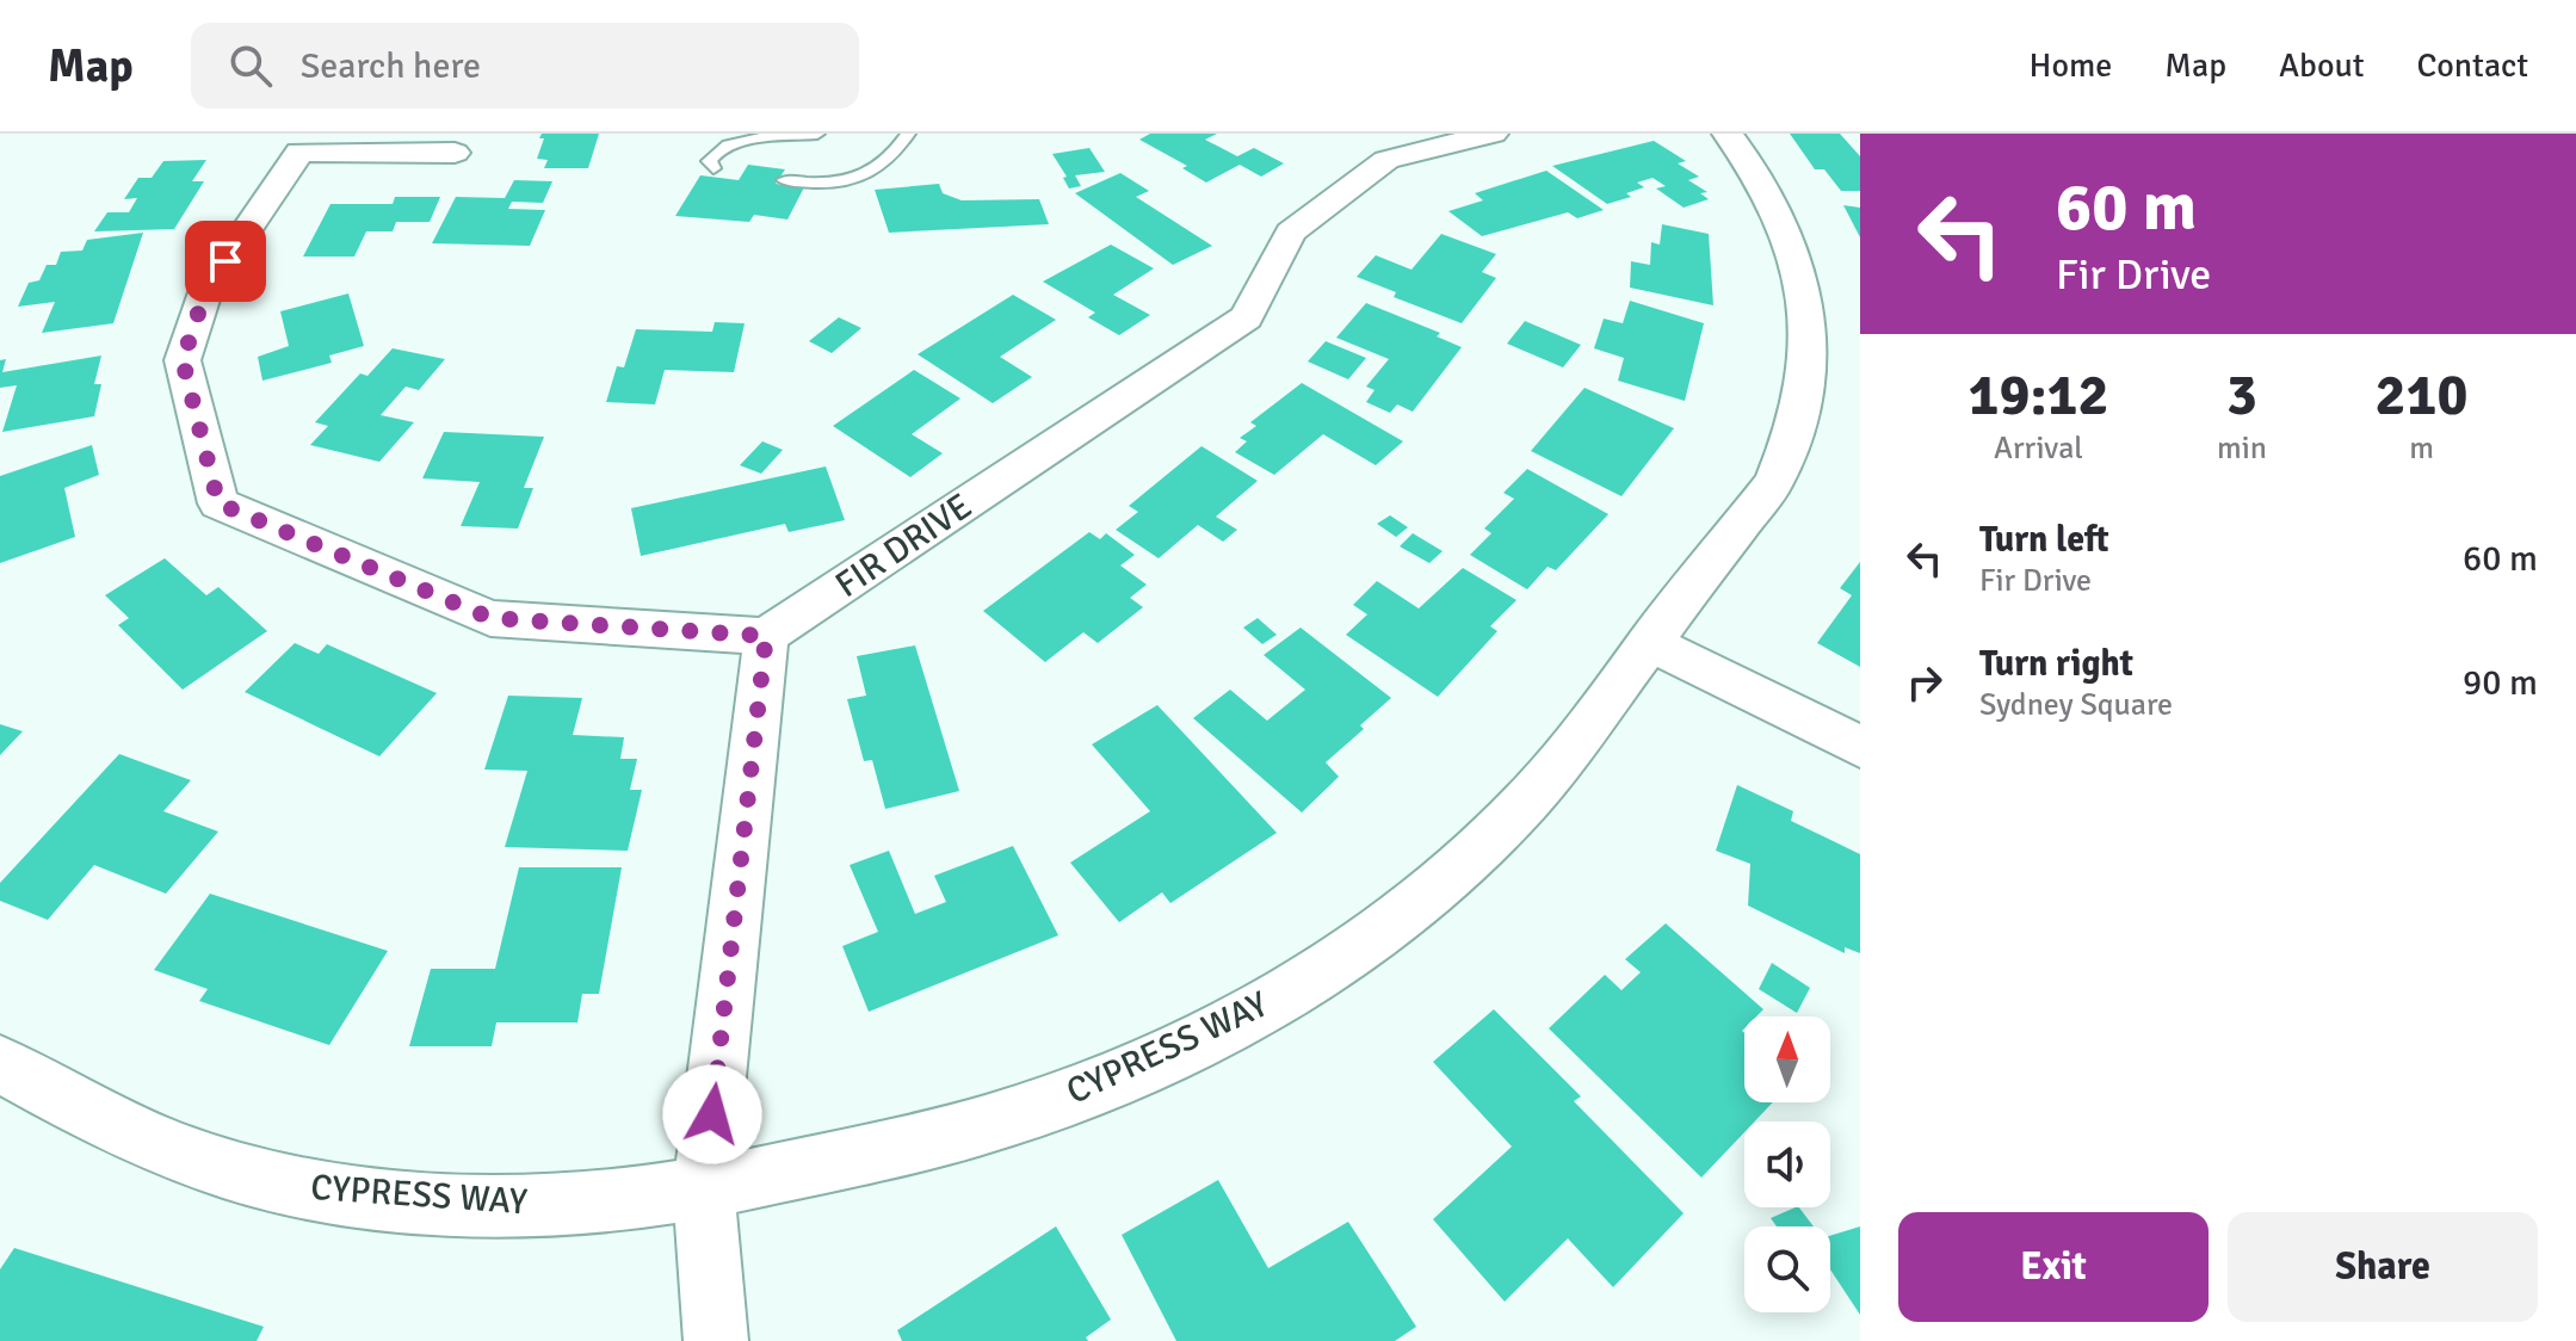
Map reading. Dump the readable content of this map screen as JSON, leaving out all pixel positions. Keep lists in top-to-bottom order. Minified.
{"streets":{"street":["FIR DRIVE","CYPRESS WAY"]},"north":"top","page":{"header":"Map","search":"Search here","nav":["Home","Map","About","Contact"],"turn":["60 m","Fir Drive"],"eta":["19:12","Arrival","3","min","210","m"],"list":[{"name":"Turn left","note":"Fir Drive","value":"60 m"},{"name":"Turn right","note":"Sydney Square","value":"90 m"}],"buttons":["Exit","Share"]}}
